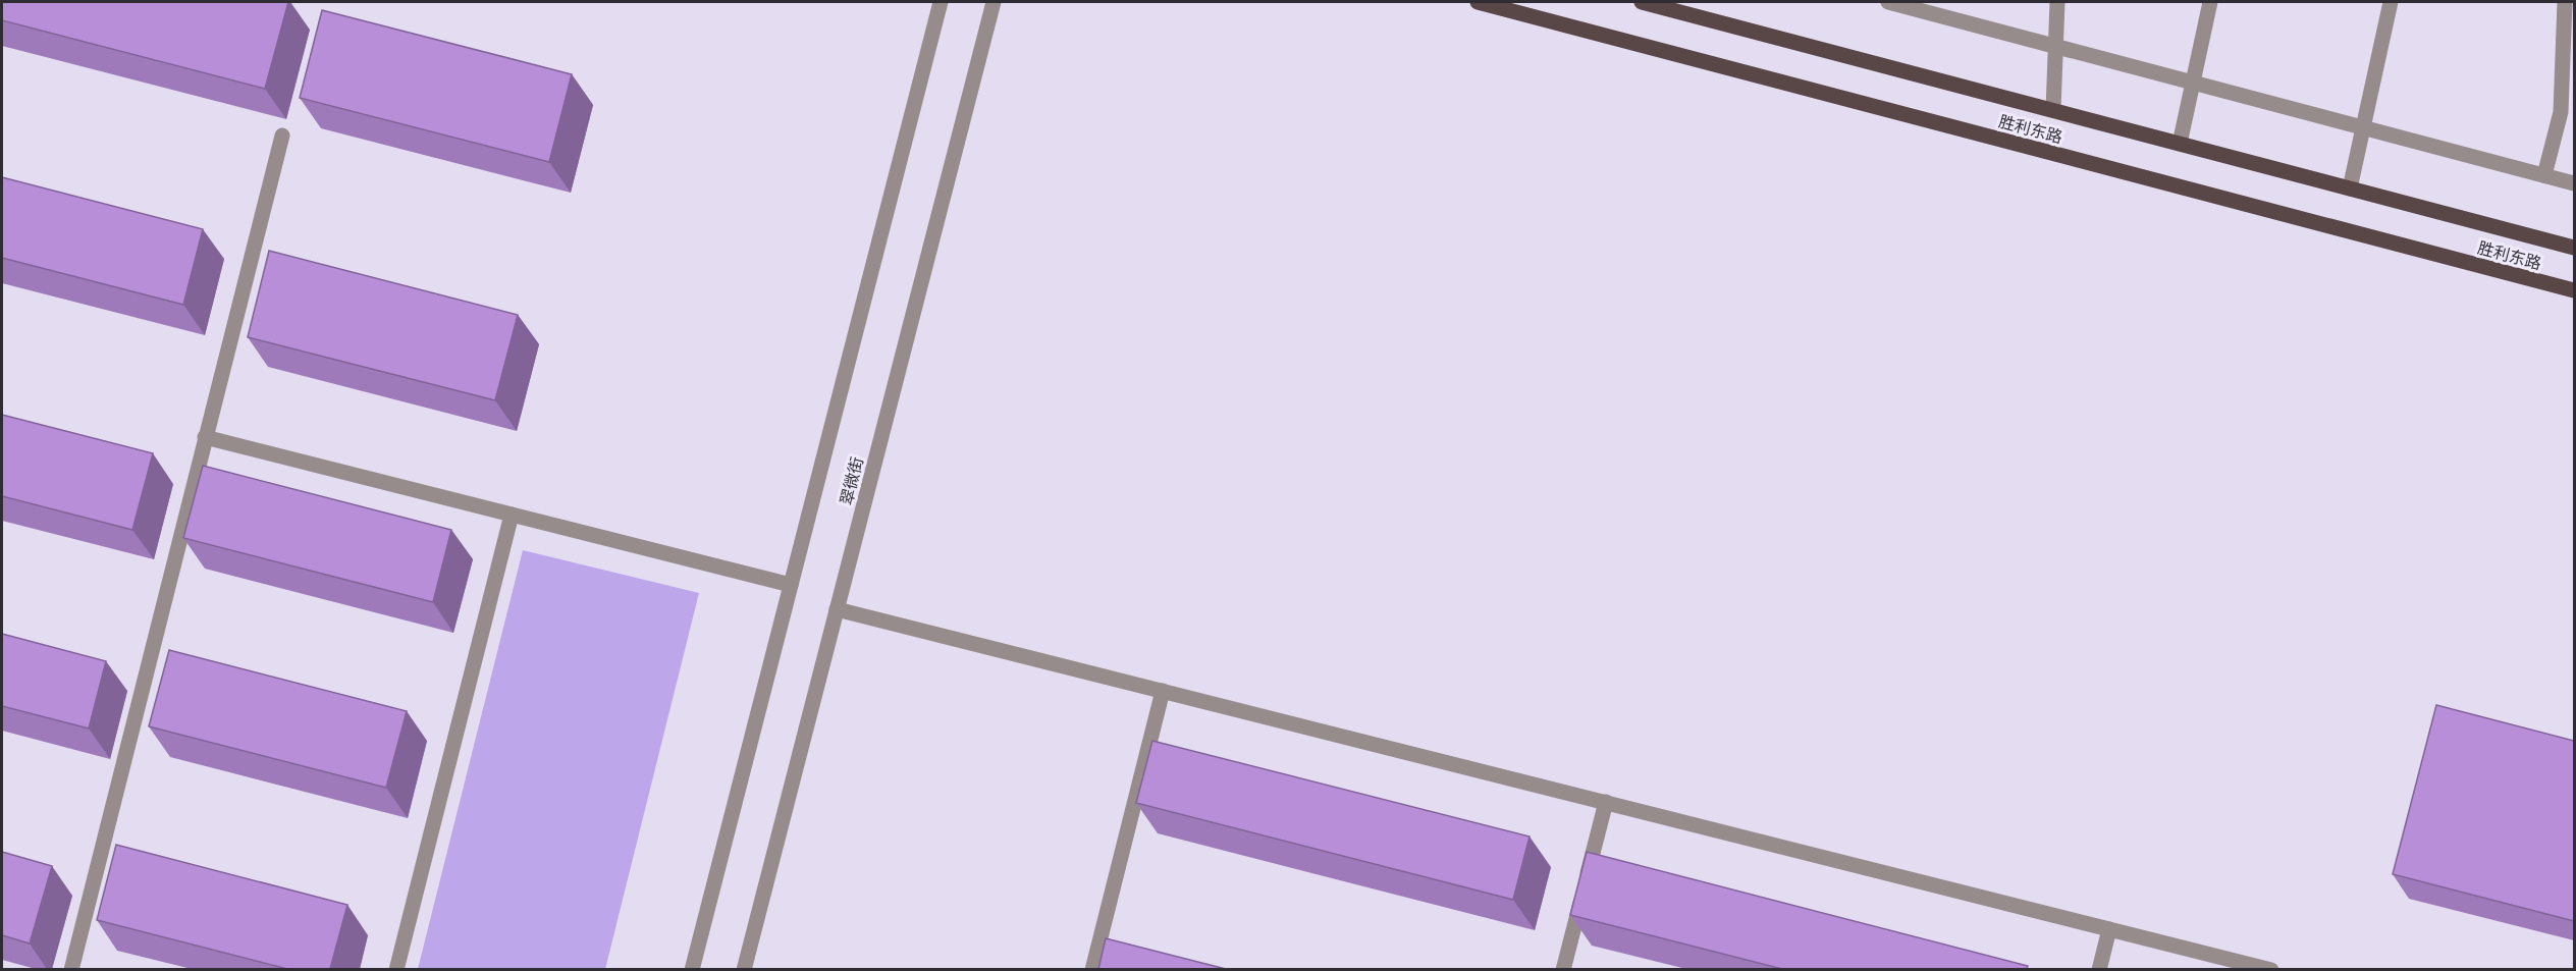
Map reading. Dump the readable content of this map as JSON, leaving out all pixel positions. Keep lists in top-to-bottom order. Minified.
{"streets":{"main road":["胜利东路"],"street":["翠微街"]}}
